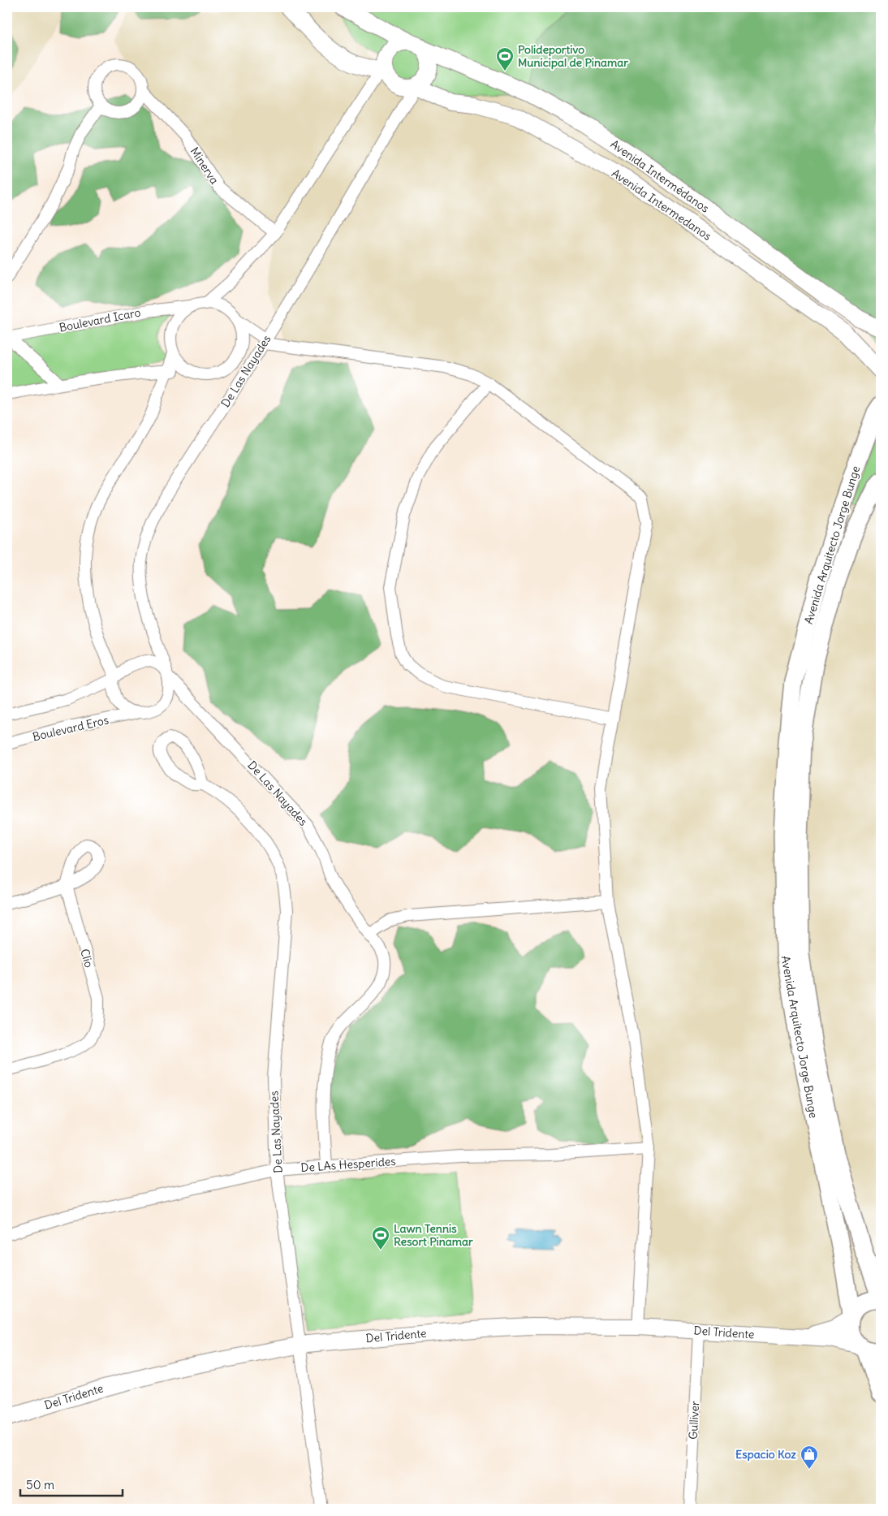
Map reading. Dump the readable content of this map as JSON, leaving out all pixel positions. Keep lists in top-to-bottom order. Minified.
{"streets":{"main road":["Avenida Intermédanos","Avenida Intermedanos","Avenida Arquitecto Jorge Bunge","Del Tridente"],"street":["Minerva","Boulevard Icaro","De Las Nayades","Boulevard Eros","Clio","De LAs Hesperides","Gulliver"]},"crossings":[["Avenida Intermédanos","Avenida Intermedanos"],["Avenida Intermédanos","De Las Nayades"],["Avenida Intermedanos","De Las Nayades"],["De Las Nayades","Boulevard Eros"],["De Las Nayades","De LAs Hesperides"],["De Las Nayades","Del Tridente"],["Avenida Arquitecto Jorge Bunge","Del Tridente"],["Del Tridente","Gulliver"]],"places":{"sports":["Polideportivo Municipal de Pinamar","Lawn Tennis Resort Pinamar"],"shop":["Espacio Koz"]},"scale_bar":"50 m"}
